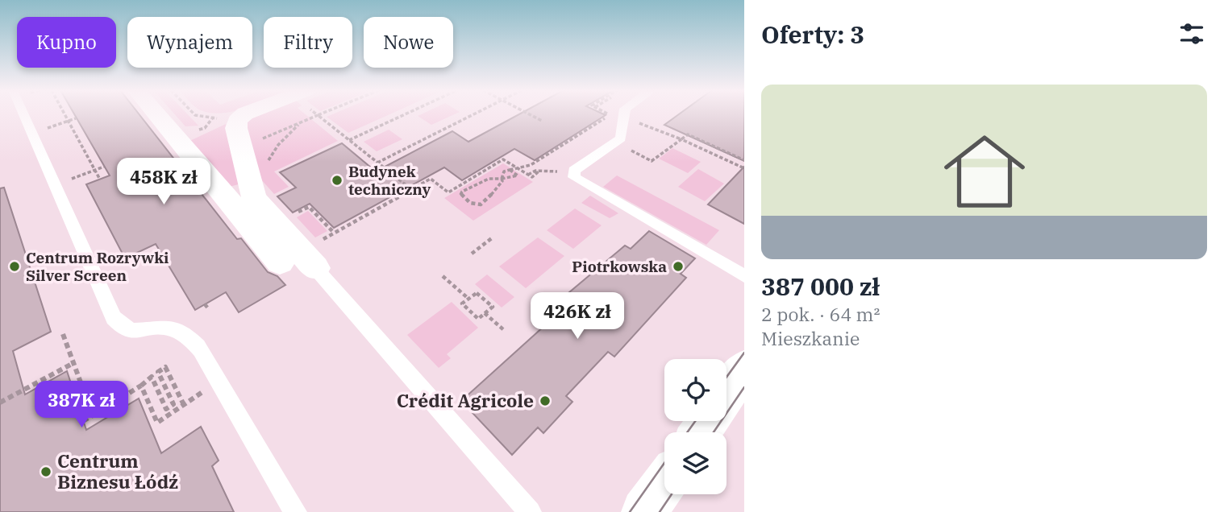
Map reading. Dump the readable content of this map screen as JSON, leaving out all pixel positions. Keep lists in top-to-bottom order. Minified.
{"places":["Budynek techniczny","Centrum Rozrywki Silver Screen","Piotrkowska","Crédit Agricole","Centrum Biznesu Łódź"],"page":{"heading":"Oferty: 3","chip":["Kupno","Wynajem","Filtry","Nowe"],"list":[{"name":"387 000 zł","note":"2 pok. · 64 m² · Mieszkanie"}],"price":["458K zł","426K zł","387K zł"]}}
